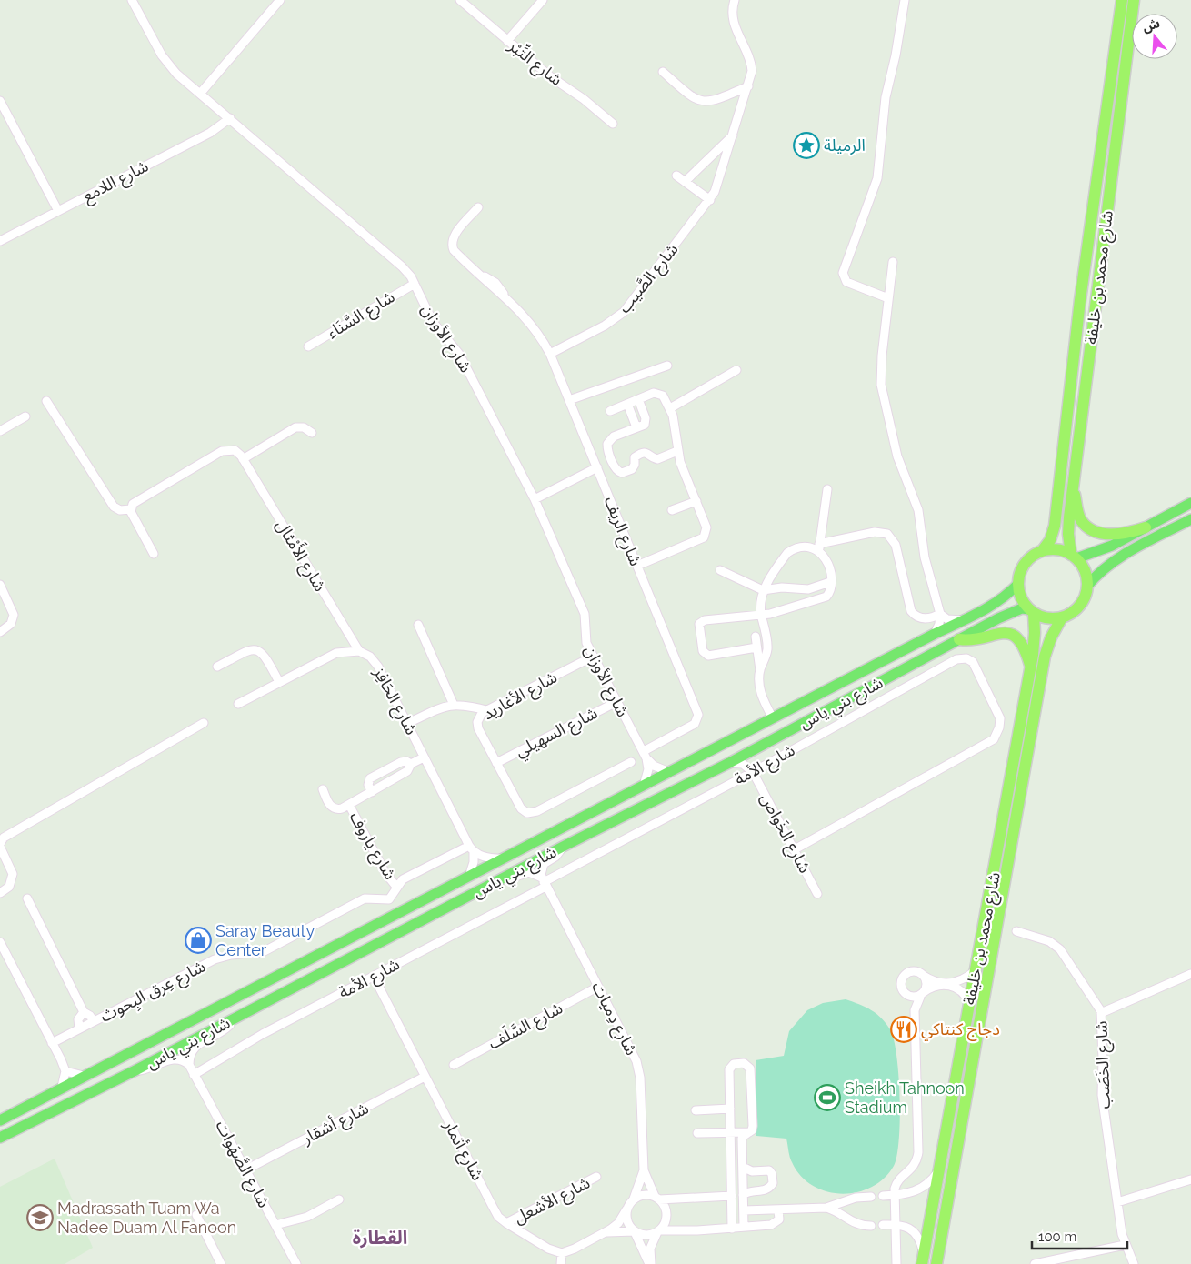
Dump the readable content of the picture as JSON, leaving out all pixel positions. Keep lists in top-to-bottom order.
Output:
{
  "streets": {
    "highway": ["شارع محمد بن خليفة"],
    "main road": ["شارع بني ياس"],
    "street": [
      "شارع التِّبْر",
      "شارع اللامع",
      "شارع الصَّيب",
      "شارع السَّنَاء",
      "شارع الأوزان",
      "شارع الريف",
      "شارع الأَمْثال",
      "شارع الأغاريد",
      "شارع الحَافِز",
      "شارع السهيلي",
      "شارع الأمة",
      "شارع الخَواص",
      "شارع ياروف",
      "شارع عِرق البِحوث",
      "شارع دِميات",
      "شارع السَّلَف",
      "شارع الخَصَب",
      "شارع أشقار",
      "شارع أتمار",
      "شارع الصَّهَوات",
      "شارع الأشعل"
    ]
  },
  "crossings": [
    ["شارع اللامع", "شارع الأوزان"],
    ["شارع محمد بن خليفة", "شارع بني ياس"],
    ["شارع الصَّيب", "شارع الريف"],
    ["شارع السَّنَاء", "شارع الأوزان"],
    ["شارع الأوزان", "شارع الريف"],
    ["شارع الأوزان", "شارع الأغاريد"],
    ["شارع الأوزان", "شارع بني ياس"],
    ["شارع الأوزان", "شارع السهيلي"],
    ["شارع الأَمْثال", "شارع الحَافِز"],
    ["شارع الأغاريد", "شارع السهيلي"],
    ["شارع الحَافِز", "شارع ياروف"],
    ["شارع الحَافِز", "شارع عِرق البِحوث"],
    ["شارع الأمة", "شارع الخَواص"],
    ["شارع الأمة", "شارع دِميات"],
    ["شارع الأمة", "شارع أتمار"],
    ["شارع الأمة", "شارع الصَّهَوات"],
    ["شارع ياروف", "شارع عِرق البِحوث"],
    ["شارع دِميات", "شارع السَّلَف"],
    ["شارع أشقار", "شارع أتمار"],
    ["شارع أشقار", "شارع الصَّهَوات"],
    ["شارع أتمار", "شارع الأشعل"]
  ],
  "districts": ["القطارة"],
  "places": {
    "place": ["الرميلة"],
    "shop": ["Saray Beauty Center"],
    "restaurant": ["دجاج كنتاكي"],
    "sports": ["Sheikh Tahnoon Stadium"],
    "school or university": ["Madrassath Tuam Wa Nadee Duam Al Fanoon"]
  },
  "scale_bar": "100 m",
  "north": "top"
}
